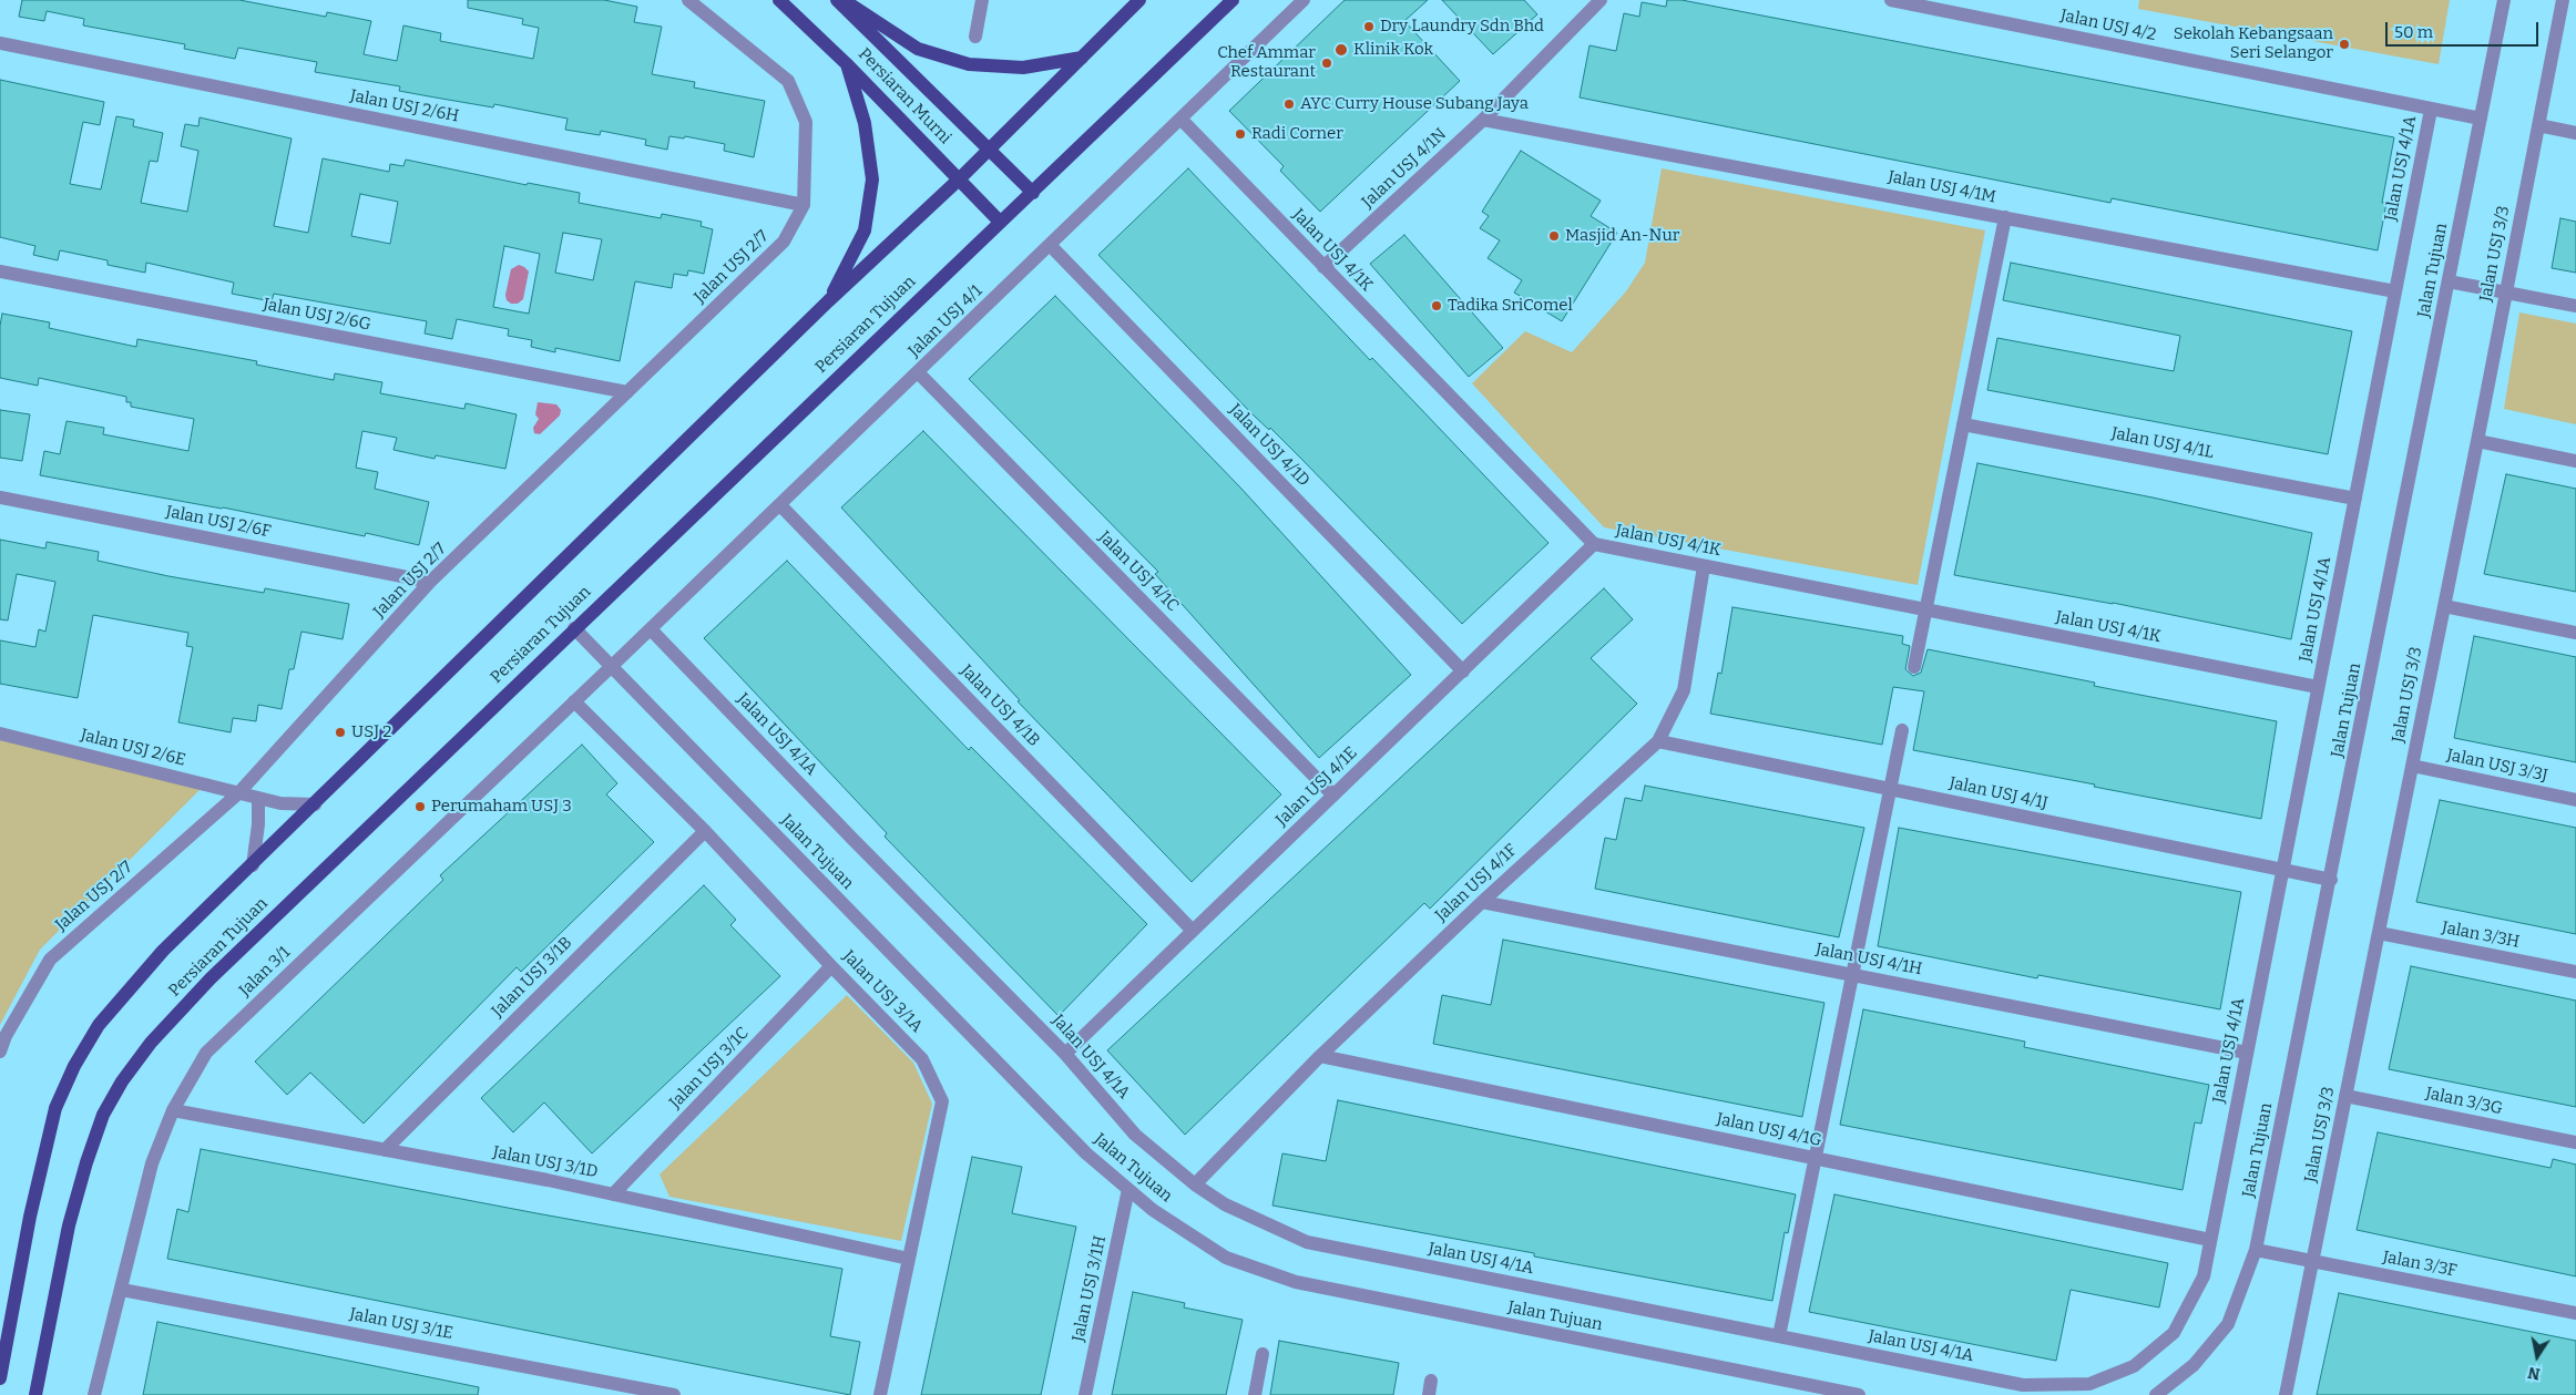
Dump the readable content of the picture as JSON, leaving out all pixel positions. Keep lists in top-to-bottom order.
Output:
{
  "streets": {
    "main road": ["Persiaran Murni", "Persiaran Tujuan"],
    "street": [
      "Jalan USJ 4/2",
      "Jalan USJ 2/6H",
      "Jalan USJ 4/1N",
      "Jalan USJ 4/1A",
      "Jalan USJ 4/1M",
      "Jalan USJ 4/1K",
      "Jalan USJ 3/3",
      "Jalan USJ 2/7",
      "Jalan Tujuan",
      "Jalan USJ 2/6G",
      "Jalan USJ 4/1",
      "Jalan USJ 4/1L",
      "Jalan USJ 4/1D",
      "Jalan USJ 2/6F",
      "Jalan USJ 4/1C",
      "Jalan USJ 4/1B",
      "Jalan USJ 2/6E",
      "Jalan USJ 3/3J",
      "Jalan USJ 4/1E",
      "Jalan USJ 4/1J",
      "Jalan USJ 4/1F",
      "Jalan 3/3H",
      "Jalan USJ 4/1H",
      "Jalan 3/1",
      "Jalan USJ 3/1B",
      "Jalan USJ 3/1A",
      "Jalan USJ 3/1C",
      "Jalan 3/3G",
      "Jalan USJ 4/1G",
      "Jalan USJ 3/1D",
      "Jalan 3/3F",
      "Jalan USJ 3/1H",
      "Jalan USJ 3/1E"
    ]
  },
  "crossings": [
    ["Jalan USJ 4/2", "Jalan USJ 4/1A"],
    ["Jalan USJ 4/2", "Jalan Tujuan"],
    ["Persiaran Murni", "Persiaran Tujuan"],
    ["Jalan USJ 2/6H", "Jalan USJ 2/7"],
    ["Jalan USJ 4/1N", "Jalan USJ 4/1M"],
    ["Jalan USJ 4/1N", "Jalan USJ 4/1K"],
    ["Jalan USJ 4/1A", "Jalan USJ 4/1M"],
    ["Jalan USJ 4/1A", "Jalan USJ 4/1K"],
    ["Jalan USJ 4/1A", "Jalan USJ 4/1"],
    ["Jalan USJ 4/1A", "Jalan USJ 4/1L"],
    ["Jalan USJ 4/1A", "Jalan USJ 4/1E"],
    ["Jalan USJ 4/1A", "Jalan USJ 4/1J"],
    ["Jalan USJ 4/1A", "Jalan USJ 4/1F"],
    ["Jalan USJ 4/1A", "Jalan USJ 4/1H"],
    ["Jalan USJ 4/1A", "Jalan USJ 4/1G"],
    ["Jalan USJ 4/1K", "Jalan USJ 4/1"],
    ["Jalan USJ 4/1K", "Jalan USJ 4/1E"],
    ["Jalan USJ 4/1K", "Jalan USJ 4/1F"],
    ["Jalan USJ 3/3", "Jalan USJ 3/3J"],
    ["Jalan USJ 3/3", "Jalan 3/3H"],
    ["Jalan USJ 3/3", "Jalan 3/3G"],
    ["Jalan USJ 3/3", "Jalan 3/3F"],
    ["Jalan USJ 2/7", "Jalan USJ 2/6G"],
    ["Jalan USJ 2/7", "Jalan USJ 2/6F"],
    ["Jalan USJ 2/7", "Jalan USJ 2/6E"],
    ["Jalan Tujuan", "Jalan USJ 4/1"],
    ["Jalan Tujuan", "Persiaran Tujuan"],
    ["Jalan Tujuan", "Jalan USJ 4/1J"],
    ["Jalan Tujuan", "Jalan 3/1"],
    ["Jalan Tujuan", "Jalan 3/3F"],
    ["Jalan Tujuan", "Jalan USJ 3/1H"],
    ["Jalan USJ 4/1", "Jalan USJ 4/1D"],
    ["Jalan USJ 4/1", "Jalan USJ 4/1C"],
    ["Jalan USJ 4/1", "Jalan USJ 4/1B"],
    ["Jalan USJ 4/1", "Jalan 3/1"],
    ["Persiaran Tujuan", "Jalan USJ 2/6E"],
    ["Jalan USJ 4/1D", "Jalan USJ 4/1E"],
    ["Jalan USJ 4/1C", "Jalan USJ 4/1E"],
    ["Jalan USJ 4/1B", "Jalan USJ 4/1E"],
    ["Jalan USJ 4/1J", "Jalan USJ 4/1F"],
    ["Jalan USJ 4/1F", "Jalan USJ 4/1H"],
    ["Jalan USJ 4/1F", "Jalan USJ 4/1G"],
    ["Jalan 3/1", "Jalan USJ 3/1A"],
    ["Jalan 3/1", "Jalan USJ 3/1D"],
    ["Jalan 3/1", "Jalan USJ 3/1E"],
    ["Jalan USJ 3/1B", "Jalan USJ 3/1A"],
    ["Jalan USJ 3/1B", "Jalan USJ 3/1D"],
    ["Jalan USJ 3/1A", "Jalan USJ 3/1C"],
    ["Jalan USJ 3/1A", "Jalan USJ 3/1D"],
    ["Jalan USJ 3/1C", "Jalan USJ 3/1D"]
  ],
  "places": [
    "Dry Laundry Sdn Bhd",
    "Sekolah Kebangsaan Seri Selangor",
    "Klinik Kok",
    "Chef Ammar Restaurant",
    "AYC Curry House Subang Jaya",
    "Radi Corner",
    "Masjid An-Nur",
    "Tadika SriComel",
    "USJ 2",
    "Perumaham USJ 3"
  ],
  "scale_bar": "50 m",
  "north": "bottom"
}
